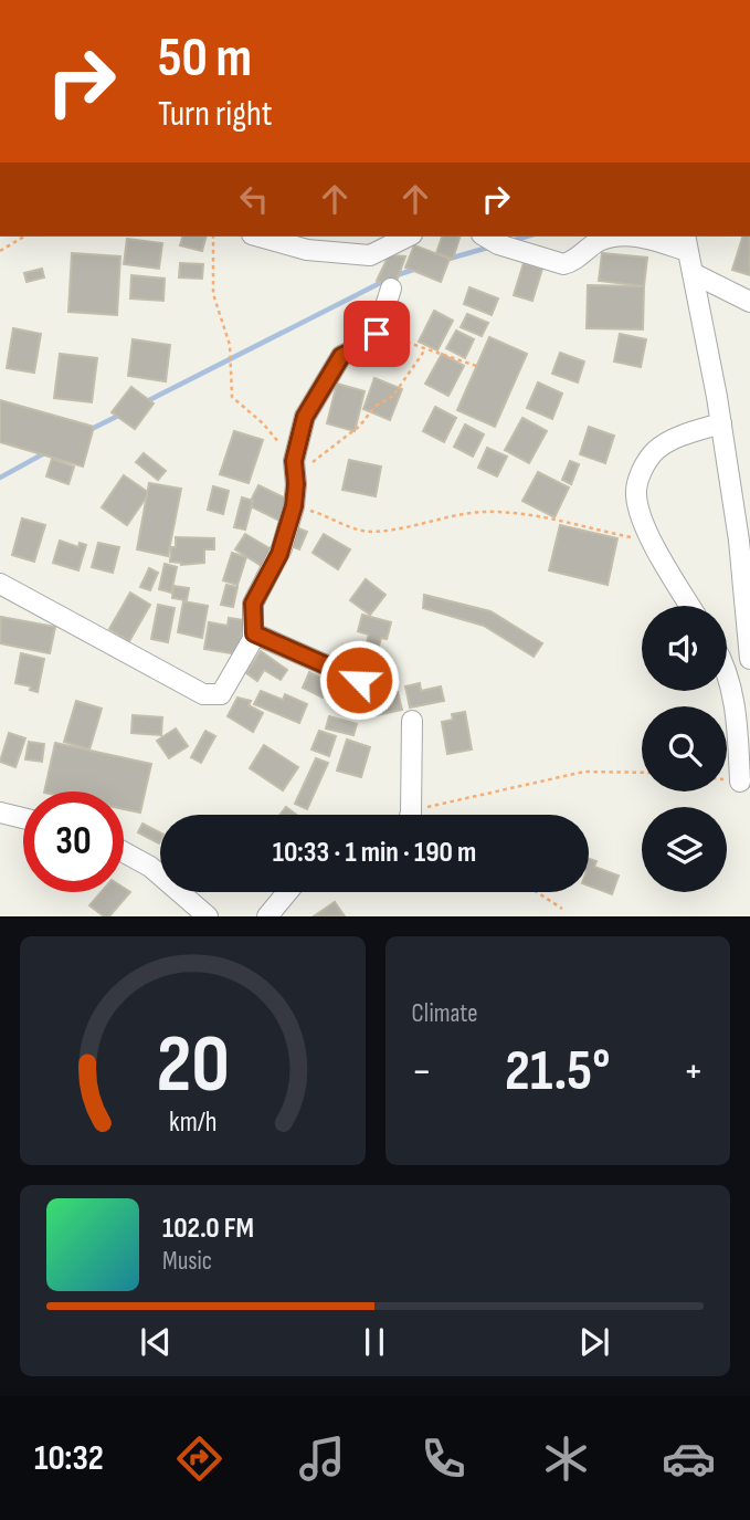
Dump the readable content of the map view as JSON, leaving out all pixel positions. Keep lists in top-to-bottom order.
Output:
{
  "page": {
    "turn": ["50 m", "Turn right"],
    "limit": "30",
    "trip": "10:33 · 1 min · 190 m",
    "tile": "Climate",
    "heat": ["−", "21.5°", "+"],
    "song": ["102.0 FM", "Music"],
    "tabs": "10:32",
    "gauge": ["20", "km/h"]
  }
}
